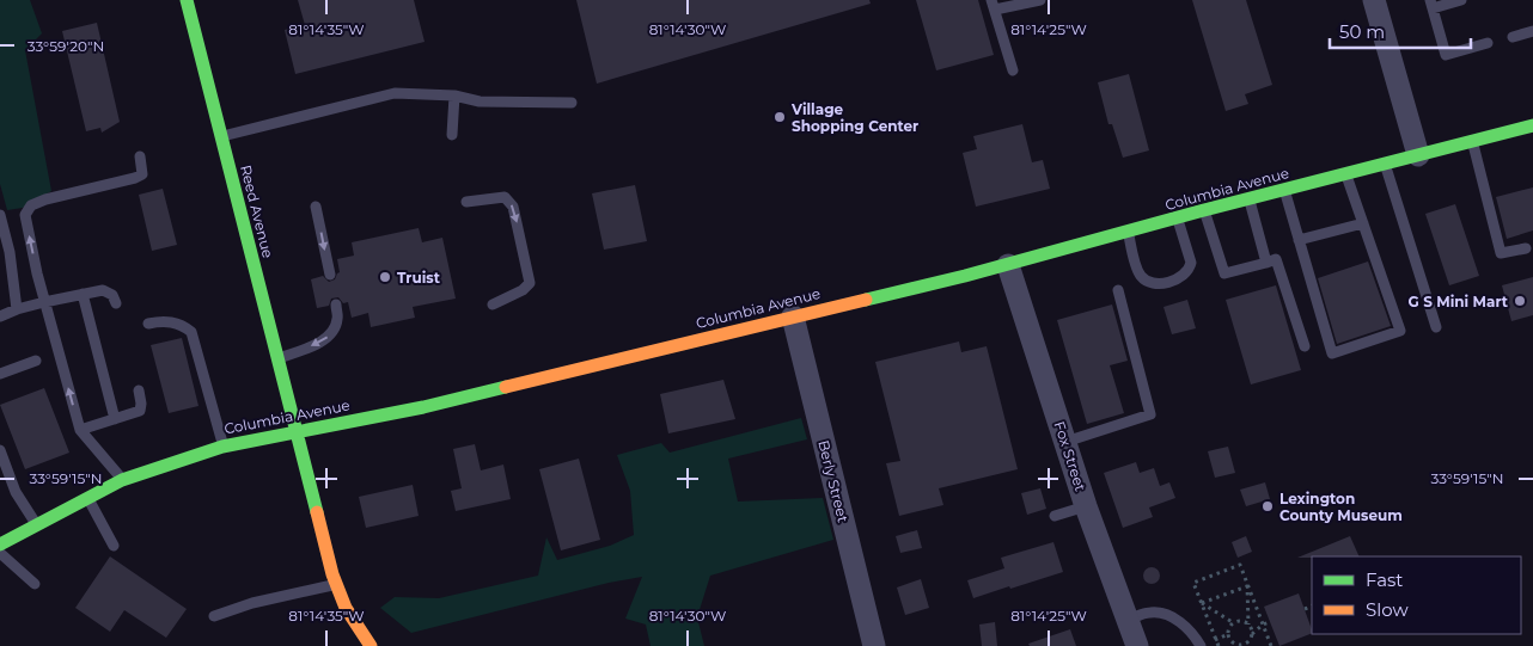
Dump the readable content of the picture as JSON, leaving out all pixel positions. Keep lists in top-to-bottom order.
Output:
{
  "streets": {
    "main road": ["Columbia Avenue", "Reed Avenue"],
    "street": ["Fox Street", "Berly Street"]
  },
  "crossings": [
    ["Columbia Avenue", "Reed Avenue"],
    ["Columbia Avenue", "Fox Street"],
    ["Columbia Avenue", "Berly Street"]
  ],
  "places": [
    "Village Shopping Center",
    "Truist",
    "G S Mini Mart",
    "Lexington County Museum"
  ],
  "legend": ["Fast", "Slow"],
  "scale_bar": "50 m",
  "coordinates": [
    "81°14'35\"W",
    "81°14'30\"W",
    "81°14'25\"W",
    "33°59'20\"N",
    "33°59'15\"N"
  ]
}
